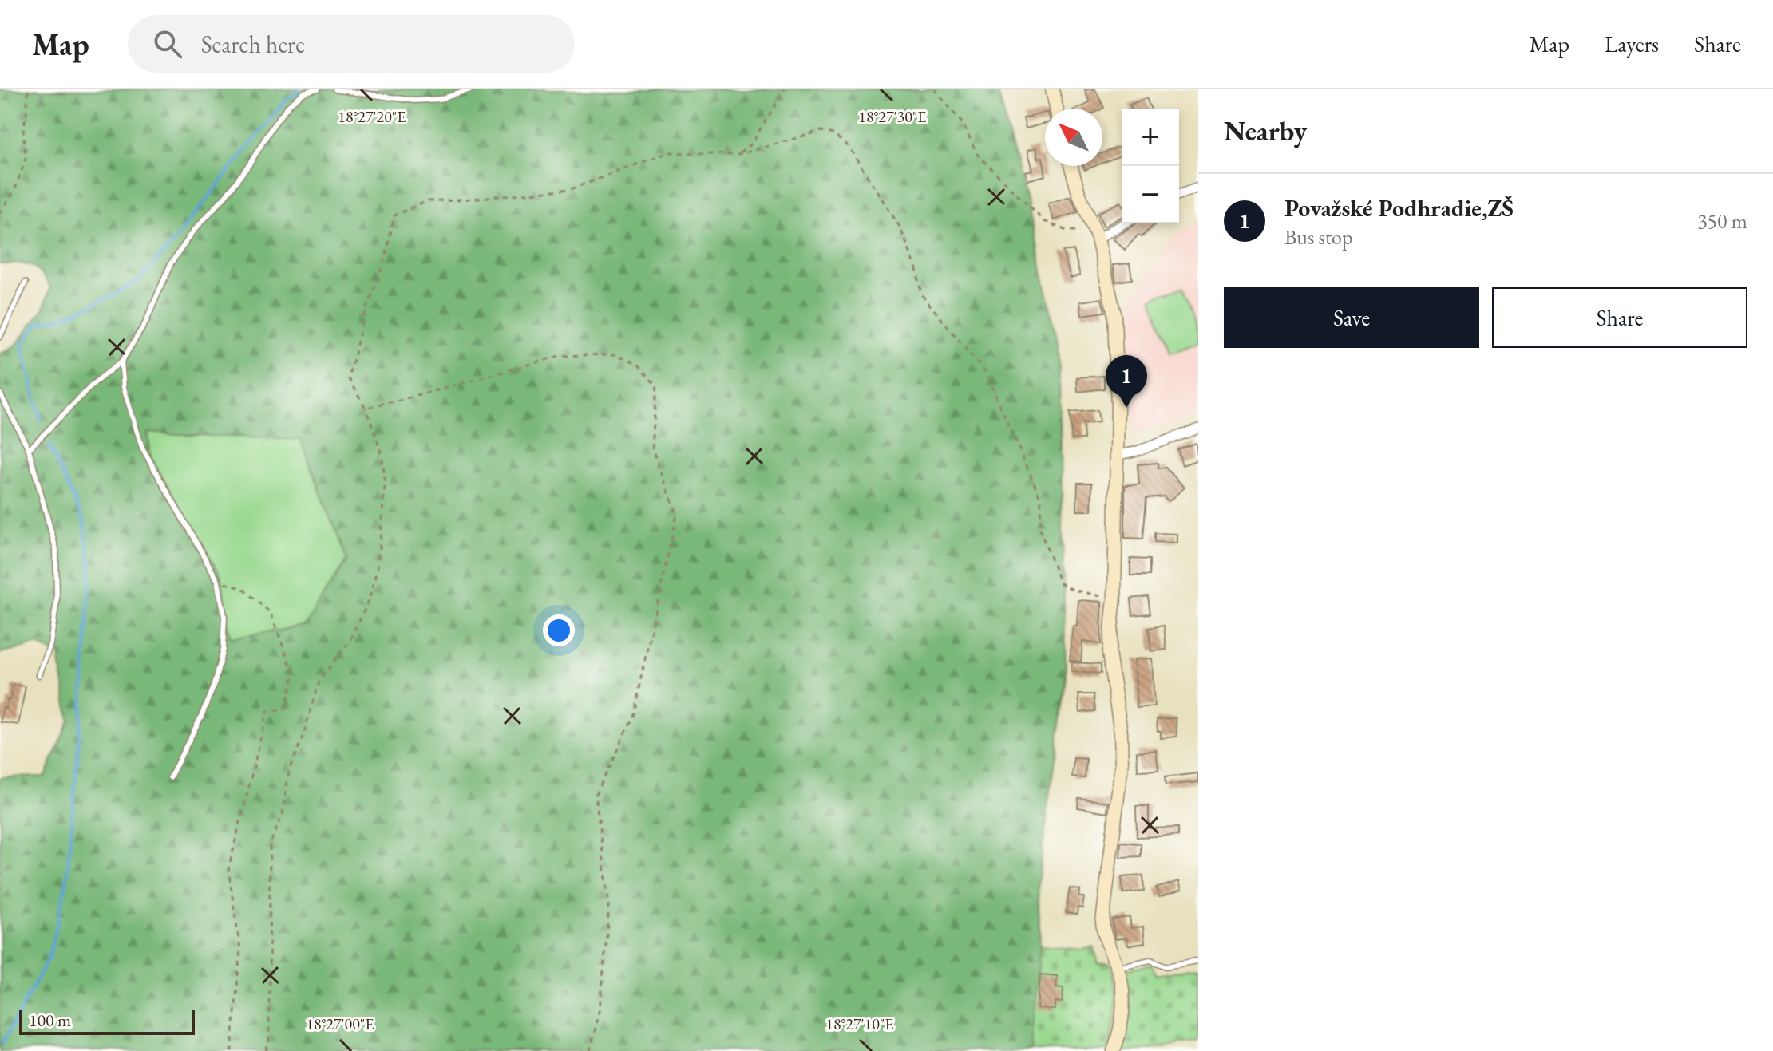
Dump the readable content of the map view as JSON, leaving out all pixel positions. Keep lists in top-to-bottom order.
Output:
{
  "scale_bar": "100 m",
  "north": "top left",
  "page": {
    "header": "Map",
    "search": "Search here",
    "nav": ["Map", "Layers", "Share"],
    "heading": "Nearby",
    "map_buttons": ["+", "−"],
    "list": [
      {
        "mark": "1",
        "name": "Považské Podhradie,ZŠ",
        "note": "Bus stop",
        "value": "350 m"
      }
    ],
    "buttons": ["Save", "Share"],
    "pins": "1",
    "scale": "100 m"
  },
  "coordinates": [
    "18°27'20\"E",
    "18°27'30\"E",
    "18°27'00\"E",
    "18°27'10\"E"
  ]
}
